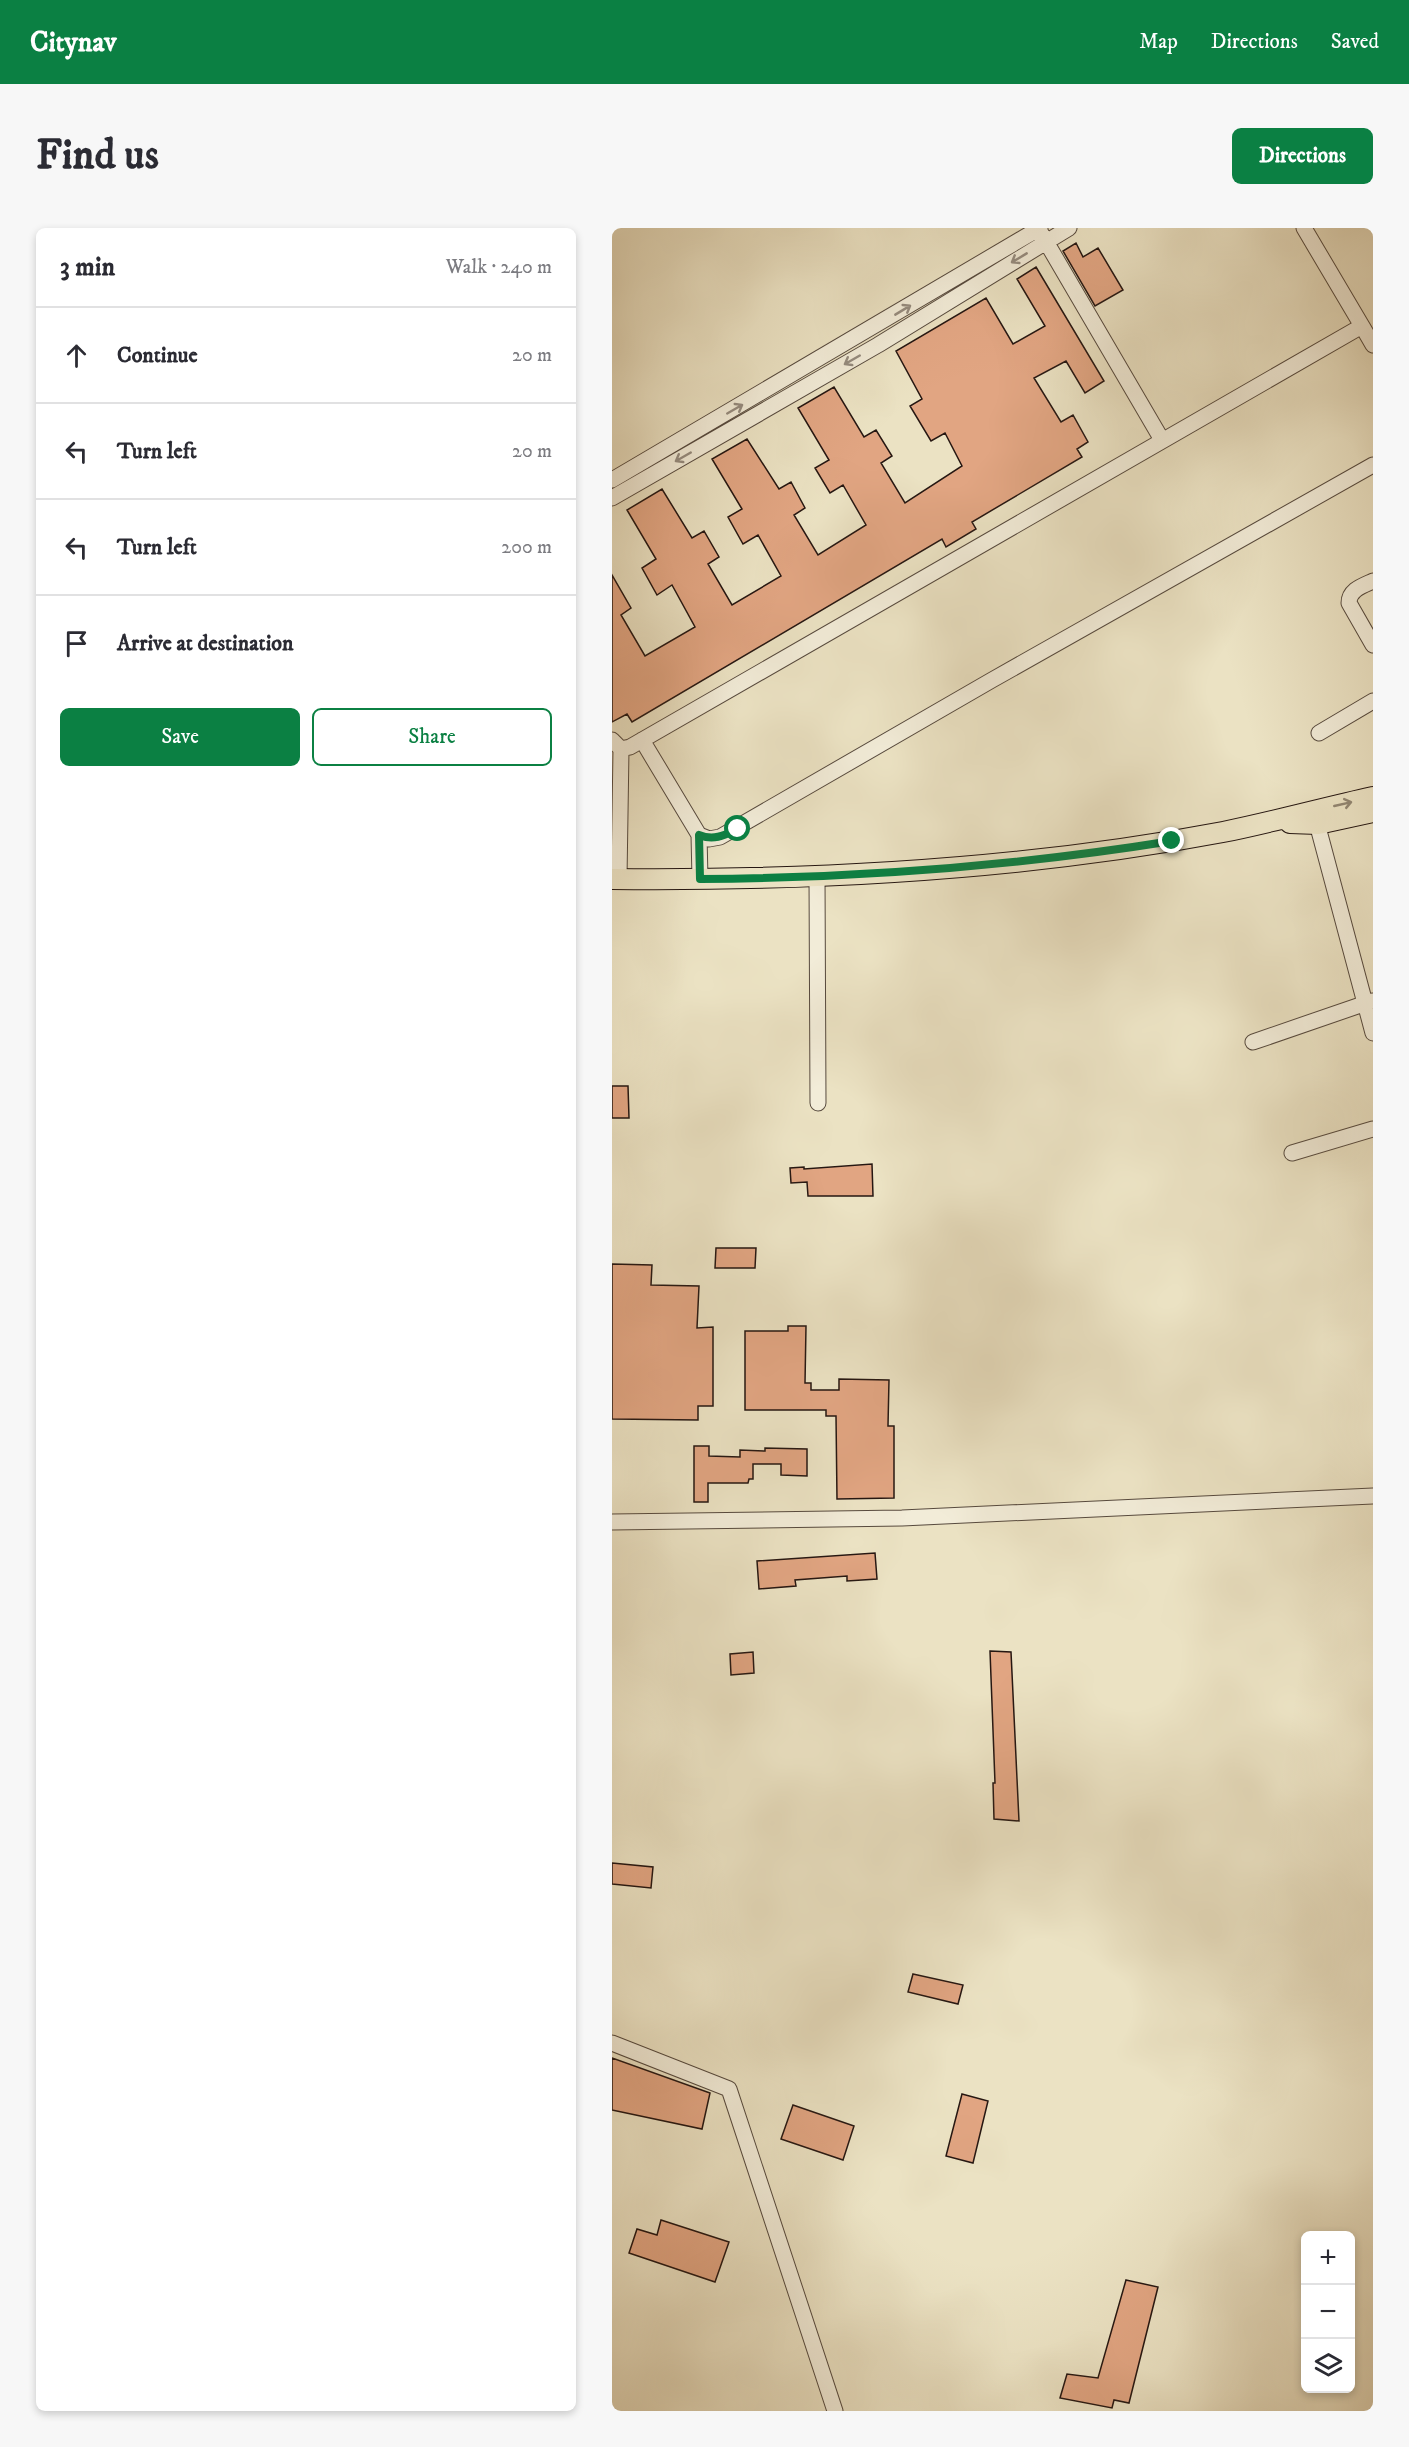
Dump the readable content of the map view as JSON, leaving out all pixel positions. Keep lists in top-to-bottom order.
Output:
{
  "page": {
    "header": "Citynav",
    "nav": ["Map", "Directions", "Saved"],
    "buttons": [
      "Directions",
      ["Save", "Share"]
    ],
    "title": "Find us",
    "heading": ["3 min", "Walk · 240 m"],
    "list": [
      ["Continue", "20 m"],
      ["Turn left", "20 m"],
      ["Turn left", "200 m"],
      "Arrive at destination"
    ],
    "map_buttons": ["+", "−"]
  }
}
